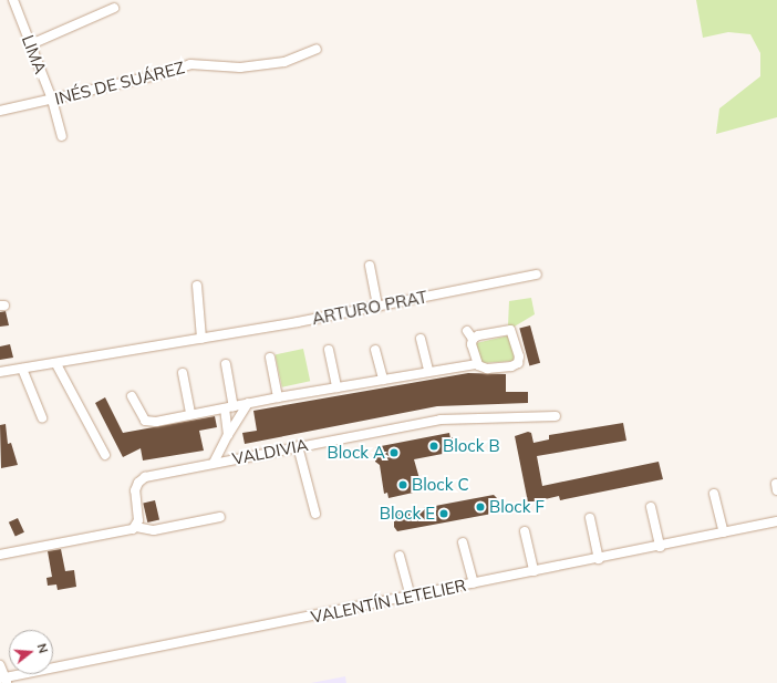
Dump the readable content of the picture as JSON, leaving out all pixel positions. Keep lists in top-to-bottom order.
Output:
{
  "streets": {
    "street": [
      "LIMA",
      "INÉS DE SUÁREZ",
      "ARTURO PRAT",
      "VALDIVIA",
      "VALENTÍN LETELIER"
    ]
  },
  "crossings": [
    ["LIMA", "INÉS DE SUÁREZ"]
  ],
  "places": [
    "Block B",
    "Block A",
    "Block C",
    "Block F",
    "Block E"
  ],
  "north": "right"
}
